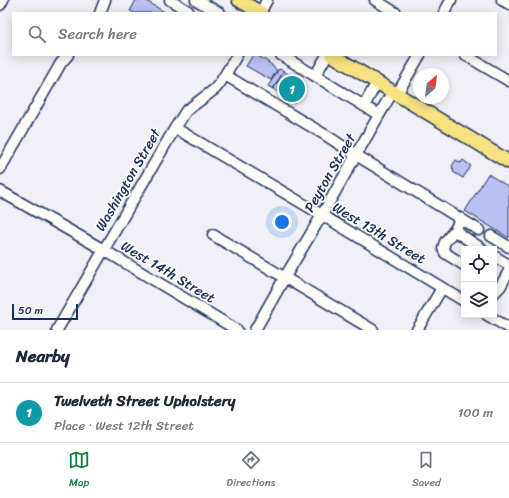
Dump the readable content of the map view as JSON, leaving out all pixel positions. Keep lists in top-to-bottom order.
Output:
{
  "streets": {
    "street": [
      "Peyton Street",
      "Washington Street",
      "West 13th Street",
      "West 14th Street"
    ]
  },
  "crossings": [
    ["Peyton Street", "West 13th Street"],
    ["Washington Street", "West 13th Street"],
    ["Washington Street", "West 14th Street"]
  ],
  "scale_bar": "50 m",
  "north": "top right",
  "page": {
    "search": "Search here",
    "pins": "1",
    "scale": "50 m",
    "heading": "Nearby",
    "list": [
      {
        "mark": "1",
        "name": "Twelveth Street Upholstery",
        "note": "Place · West 12th Street",
        "value": "100 m"
      }
    ],
    "nav": ["Map", "Directions", "Saved"]
  }
}
